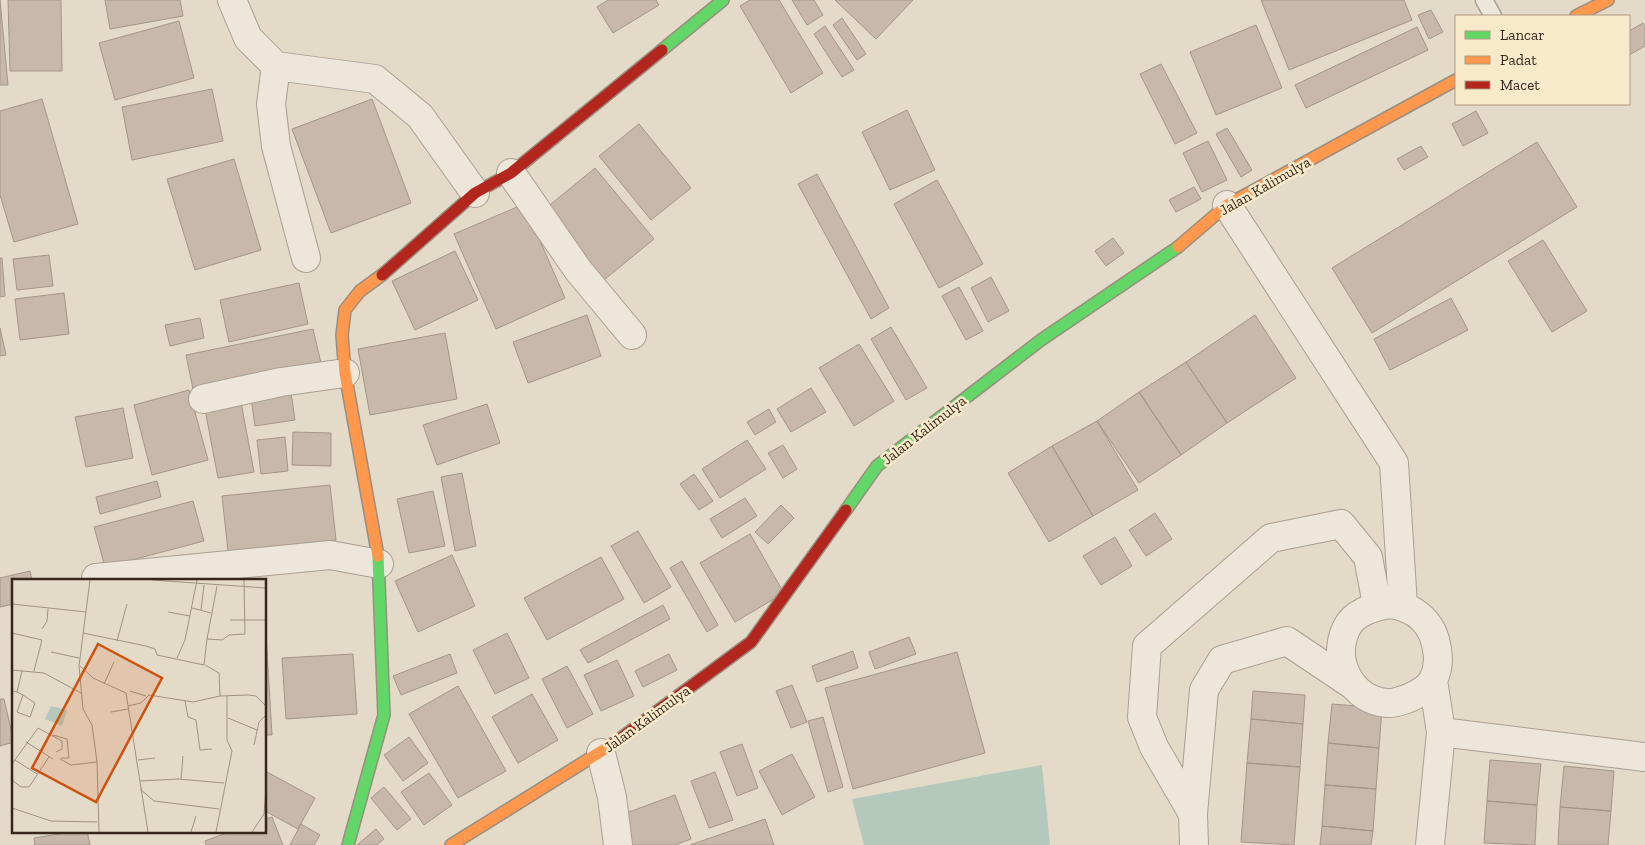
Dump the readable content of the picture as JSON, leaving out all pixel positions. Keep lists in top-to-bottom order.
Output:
{
  "streets": {
    "street": ["Jalan Kalimulya"]
  },
  "legend": ["Lancar", "Padat", "Macet"]
}
